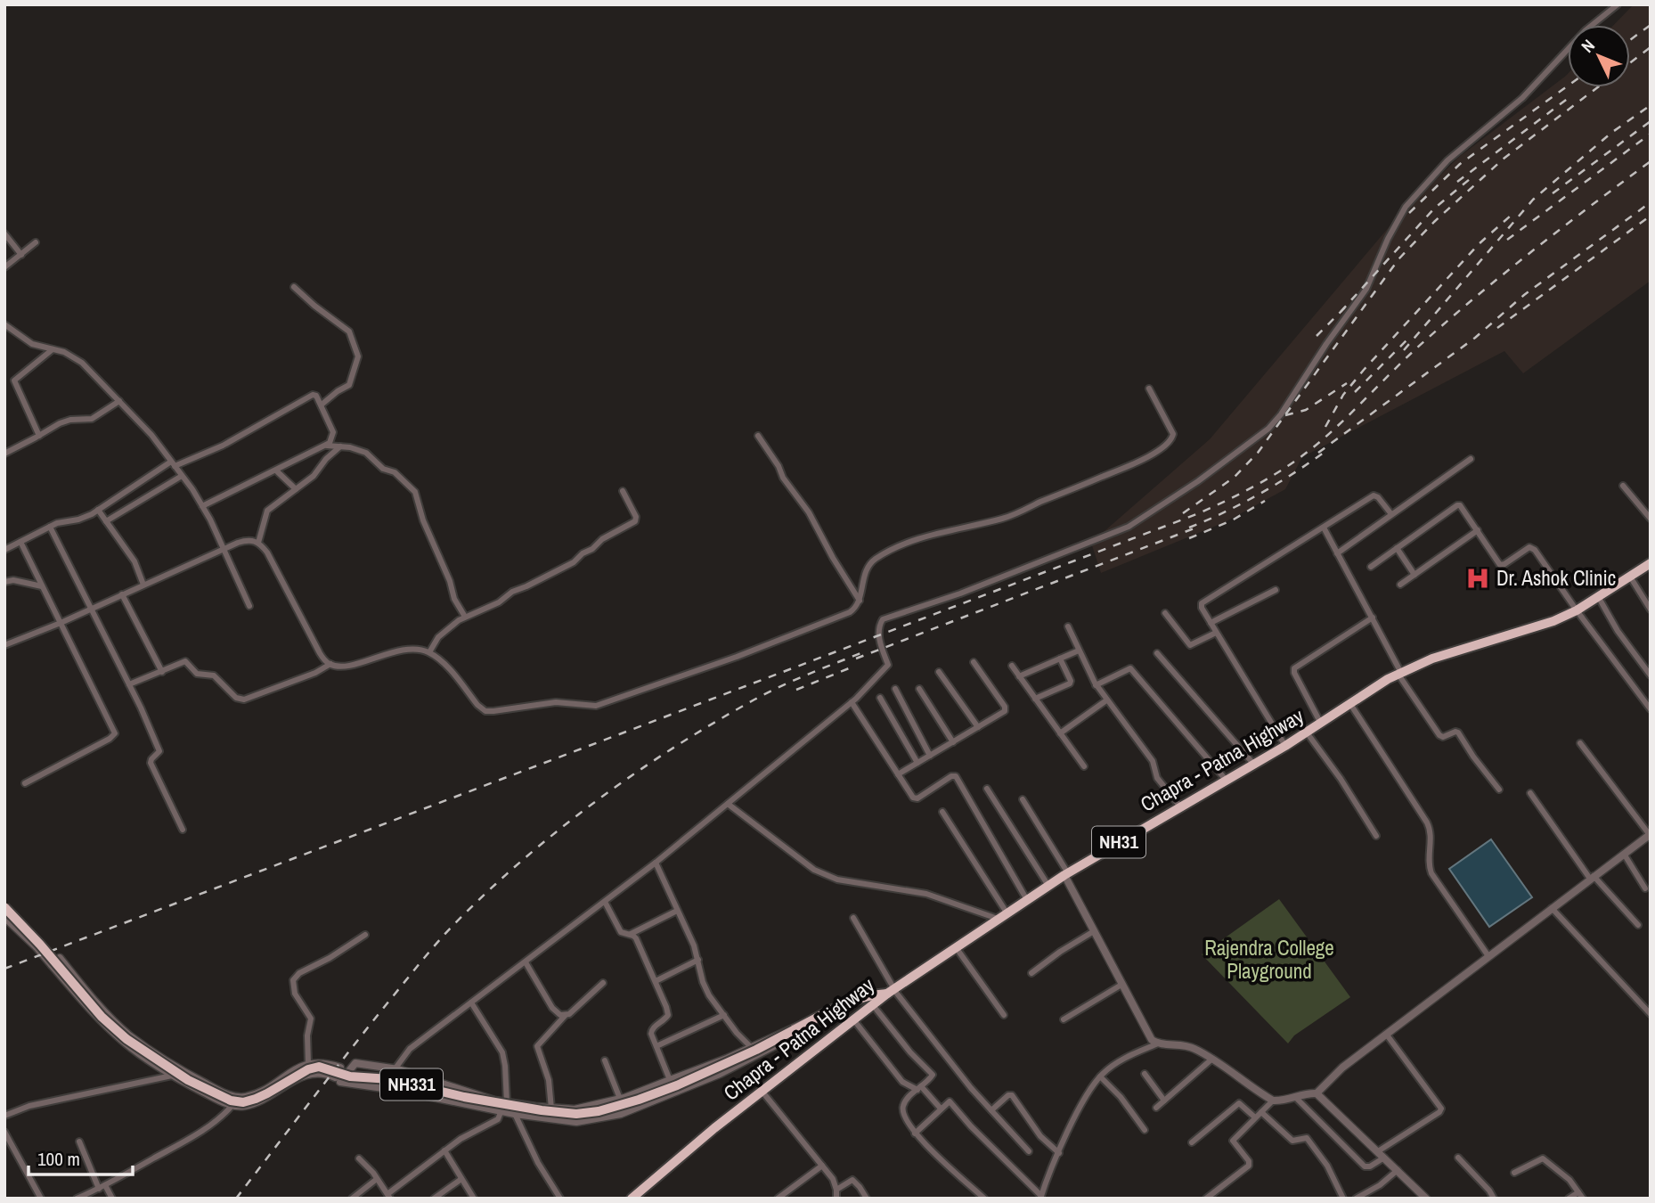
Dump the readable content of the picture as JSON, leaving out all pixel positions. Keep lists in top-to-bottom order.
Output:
{
  "streets": {
    "highway": ["Chapra - Patna Highway", "NH31", "NH331"]
  },
  "crossings": [
    ["Chapra - Patna Highway", "NH331"]
  ],
  "parks": ["Rajendra College Playground"],
  "places": {
    "hospital": ["Dr. Ashok Clinic"]
  },
  "scale_bar": "100 m",
  "north": "top left"
}
